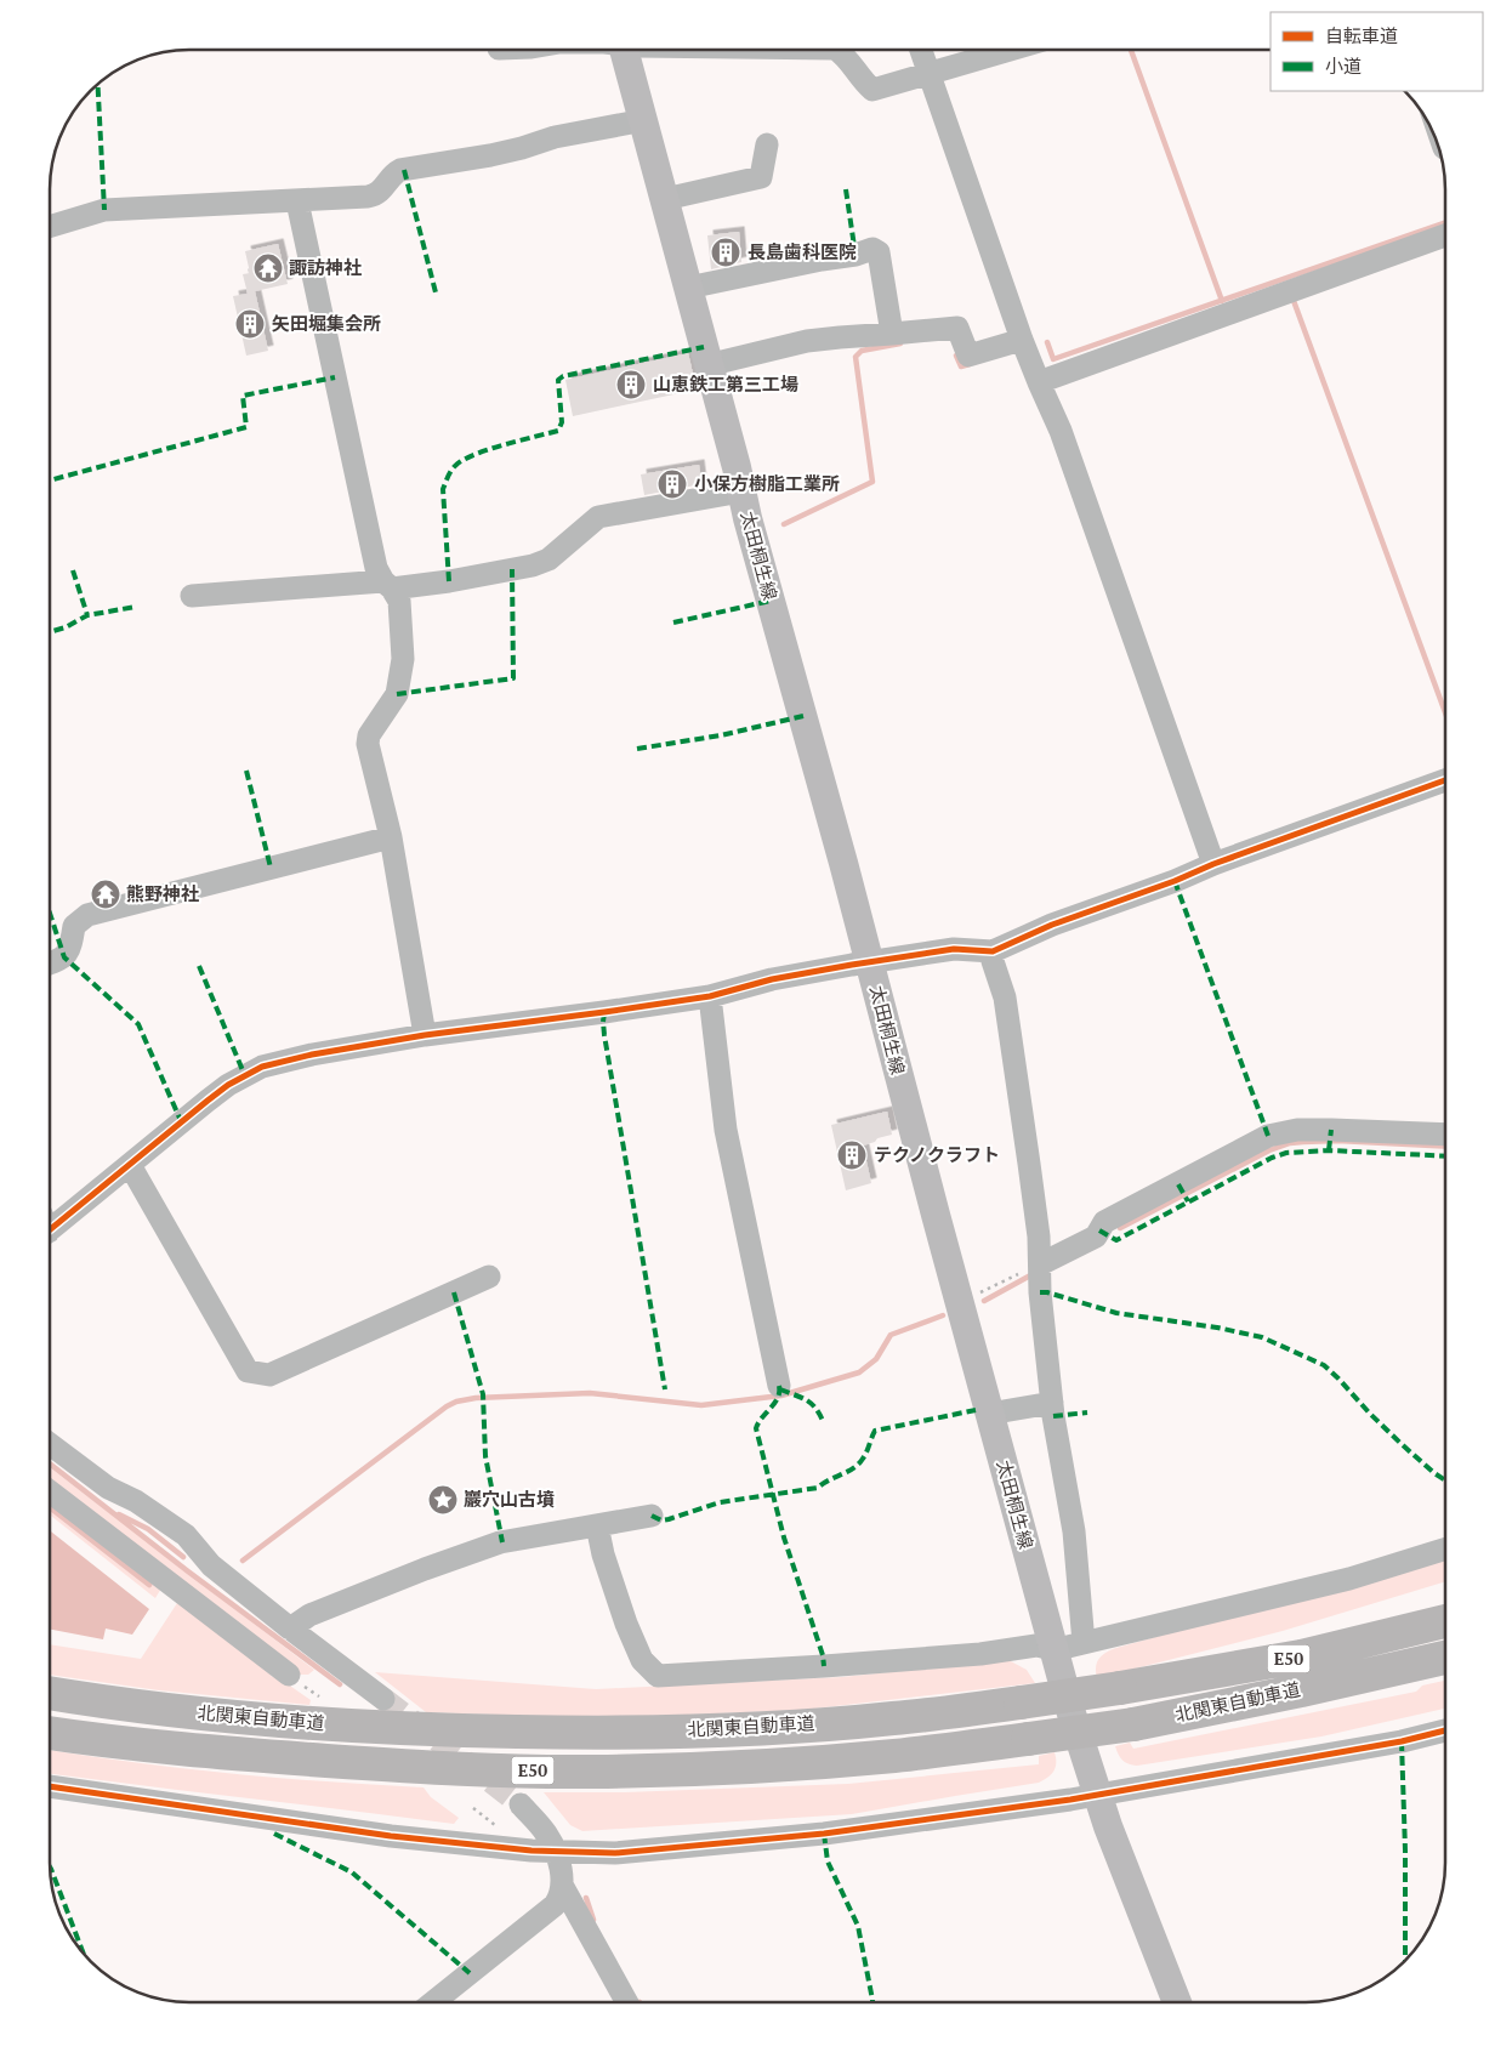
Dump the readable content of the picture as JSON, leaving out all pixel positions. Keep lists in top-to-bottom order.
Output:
{
  "streets": {
    "highway": ["E50", "北関東自動車道"],
    "main road": ["太田桐生線"]
  },
  "places": {
    "building": [
      "長島歯科医院",
      "矢田堀集会所",
      "山恵鉄工第三工場",
      "小保方樹脂工業所",
      "テクノクラフト"
    ],
    "temple": ["諏訪神社", "熊野神社"],
    "place": ["巖穴山古墳"]
  },
  "legend": ["自転車道", "小道"]
}
